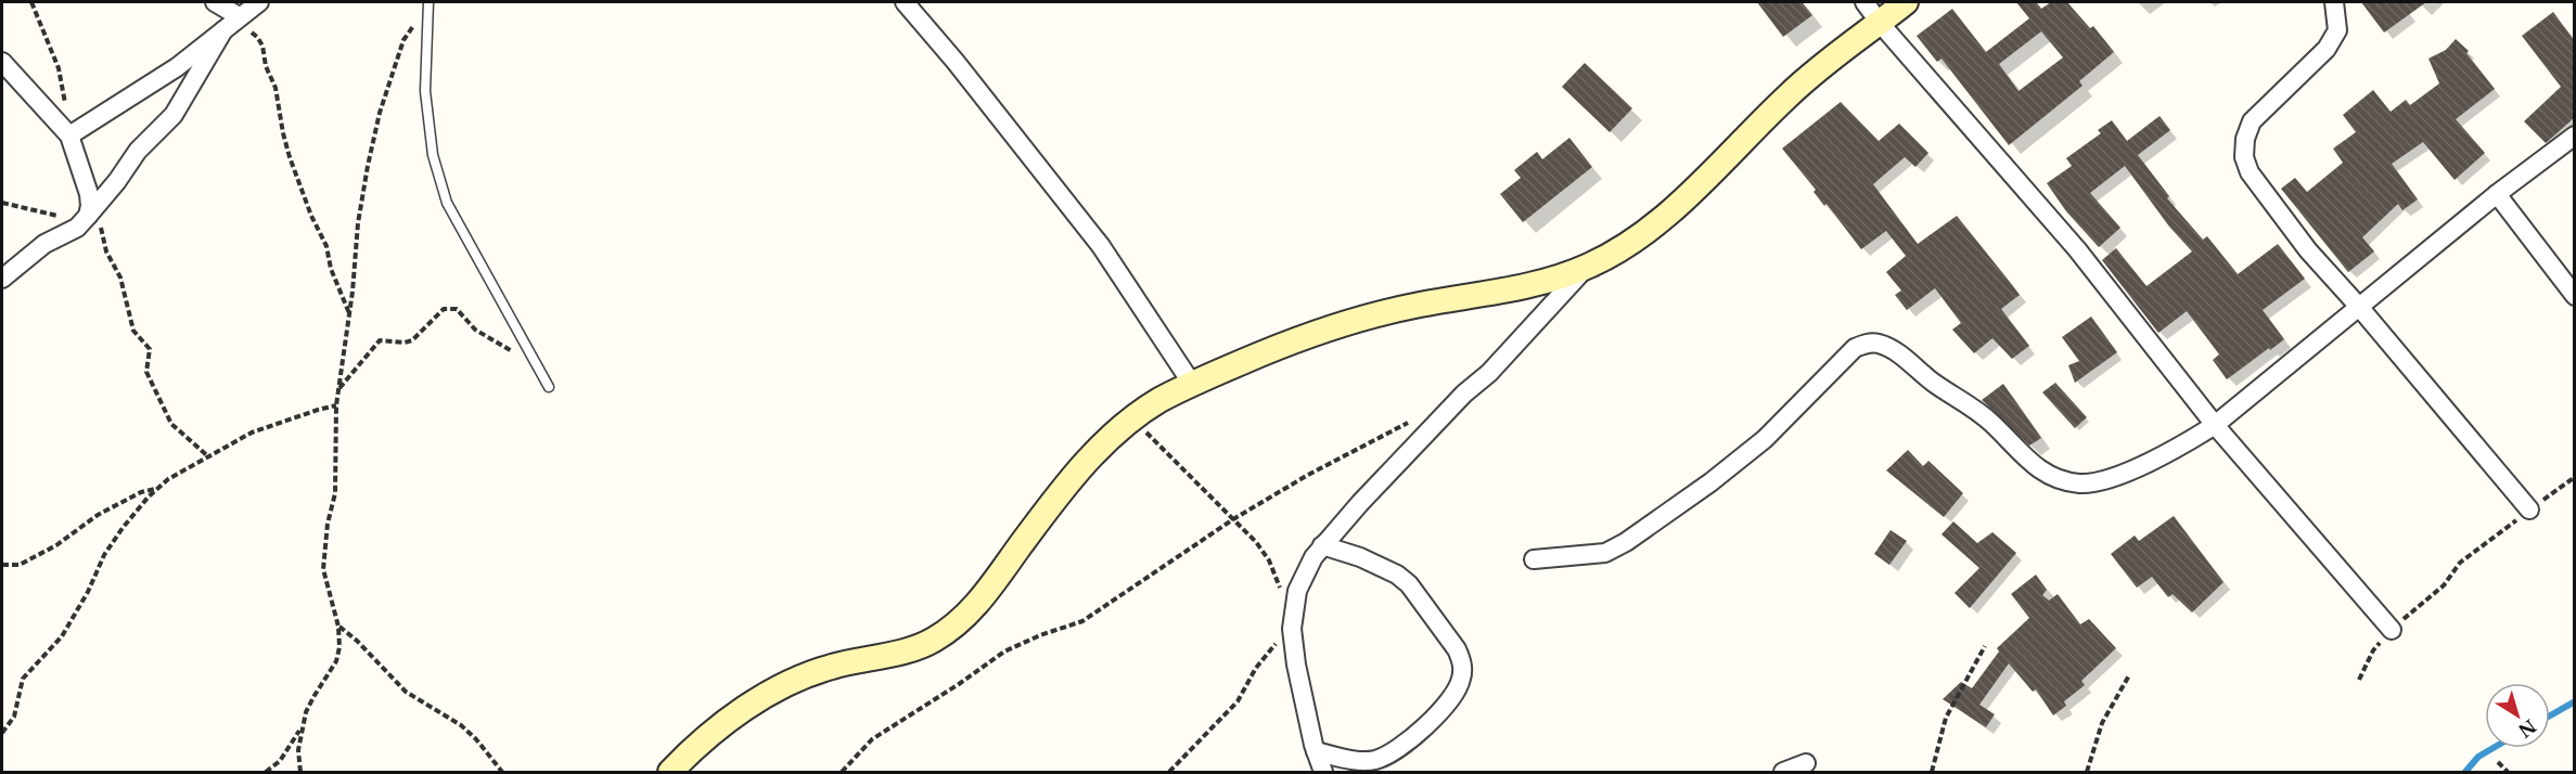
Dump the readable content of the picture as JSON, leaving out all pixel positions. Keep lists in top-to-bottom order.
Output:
{
  "north": "bottom right"
}
